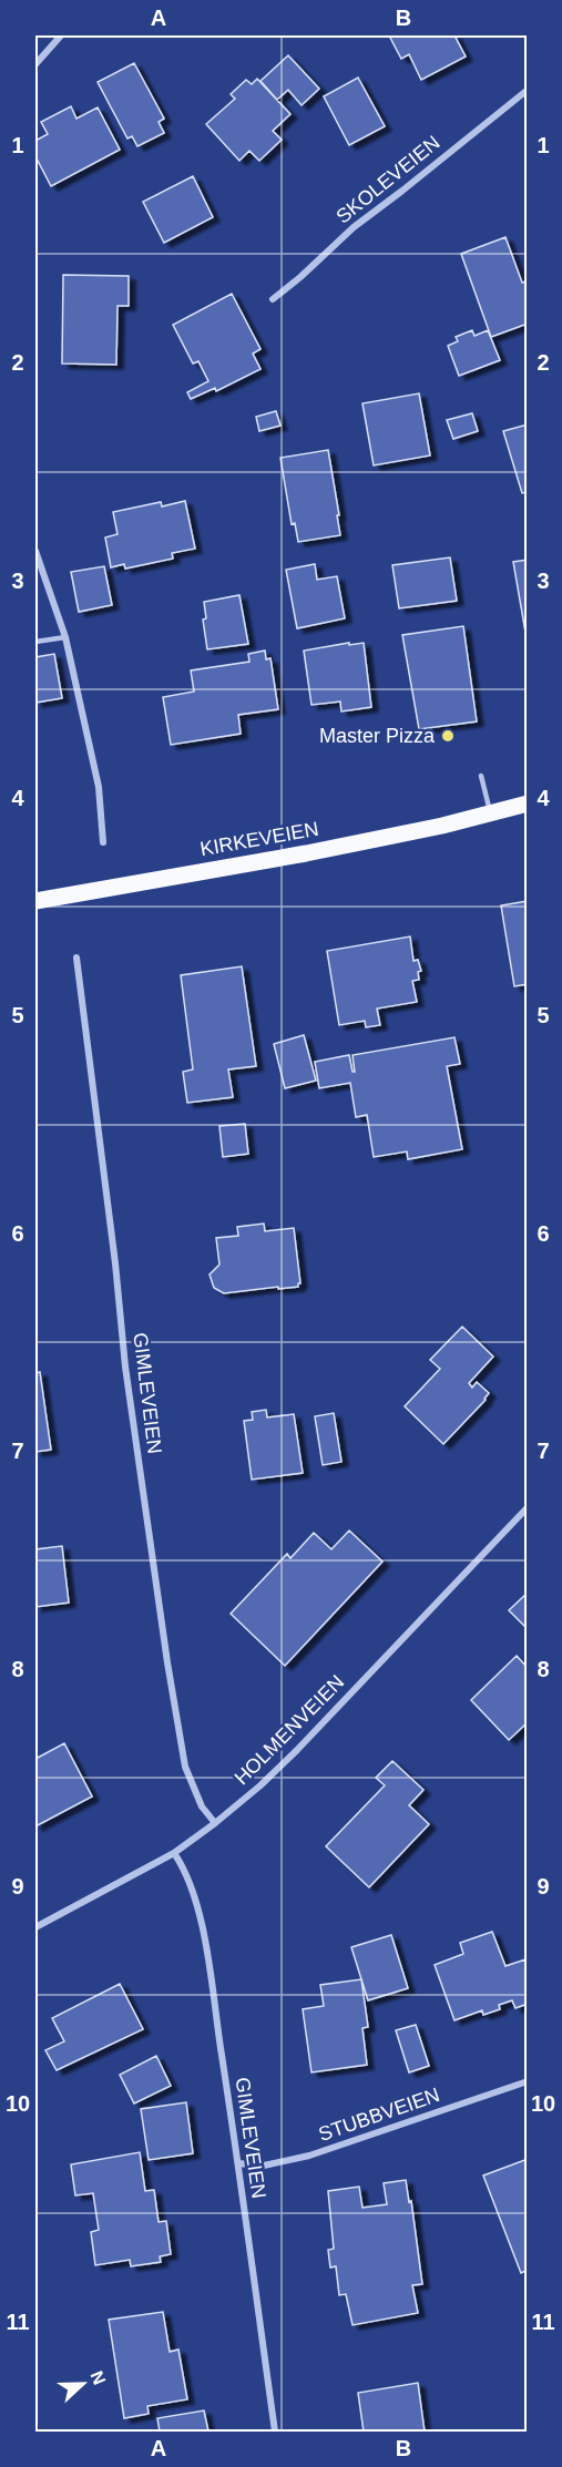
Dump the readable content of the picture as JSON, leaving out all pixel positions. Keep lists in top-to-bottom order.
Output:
{
  "streets": {
    "main road": ["KIRKEVEIEN"],
    "street": [
      "SKOLEVEIEN",
      "GIMLEVEIEN",
      "HOLMENVEIEN",
      "STUBBVEIEN"
    ]
  },
  "crossings": [
    ["GIMLEVEIEN", "HOLMENVEIEN"],
    ["GIMLEVEIEN", "STUBBVEIEN"]
  ],
  "places": ["Master Pizza"],
  "north": "right",
  "grid": {
    "columns": ["A", "B"],
    "rows": [
      "1",
      "2",
      "3",
      "4",
      "5",
      "6",
      "7",
      "8",
      "9",
      "10",
      "11"
    ]
  }
}
